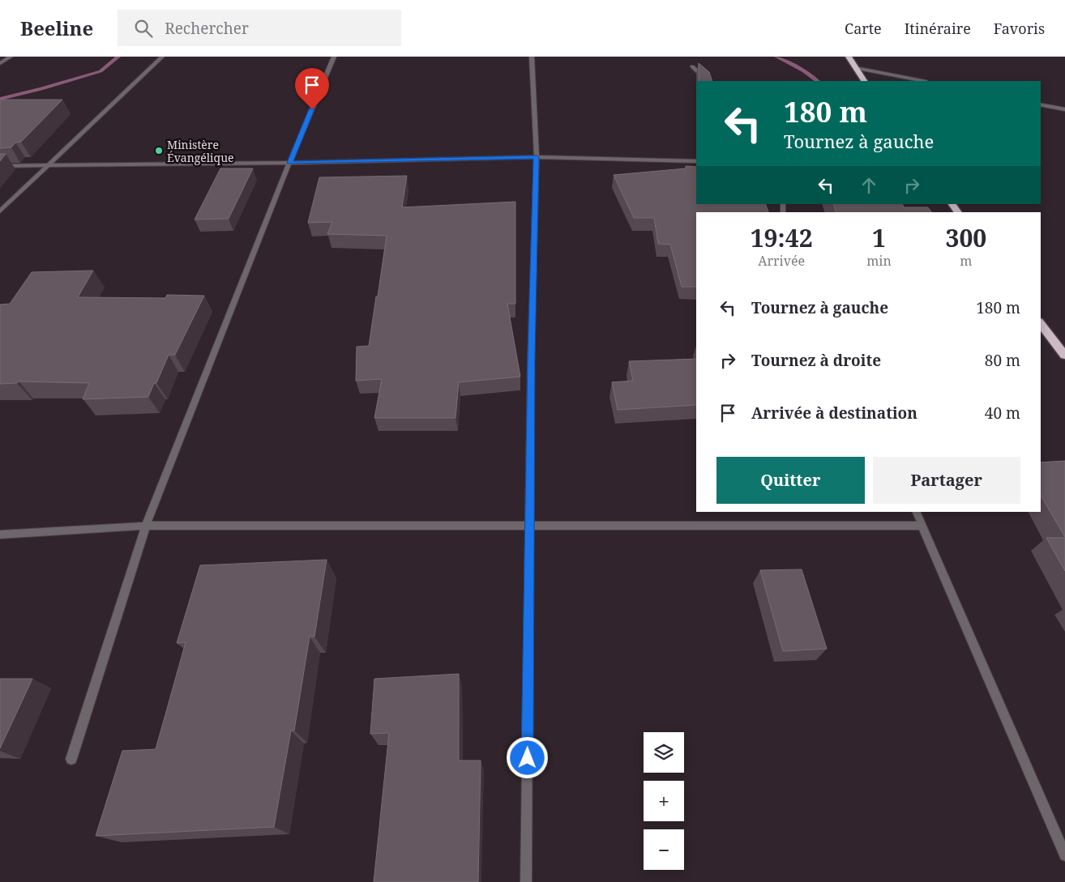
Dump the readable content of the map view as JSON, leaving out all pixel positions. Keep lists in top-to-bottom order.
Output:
{
  "places": ["Ministère Évangélique"],
  "page": {
    "header": "Beeline",
    "search": "Rechercher",
    "nav": ["Carte", "Itinéraire", "Favoris"],
    "turn": ["180 m", "Tournez à gauche"],
    "eta": [
      "19:42",
      "Arrivée",
      "1",
      "min",
      "300",
      "m"
    ],
    "list": [
      {
        "name": "Tournez à gauche",
        "value": "180 m"
      },
      {
        "name": "Tournez à droite",
        "value": "80 m"
      },
      {
        "name": "Arrivée à destination",
        "value": "40 m"
      }
    ],
    "buttons": ["Quitter", "Partager"],
    "map_buttons": ["+", "−"]
  }
}
